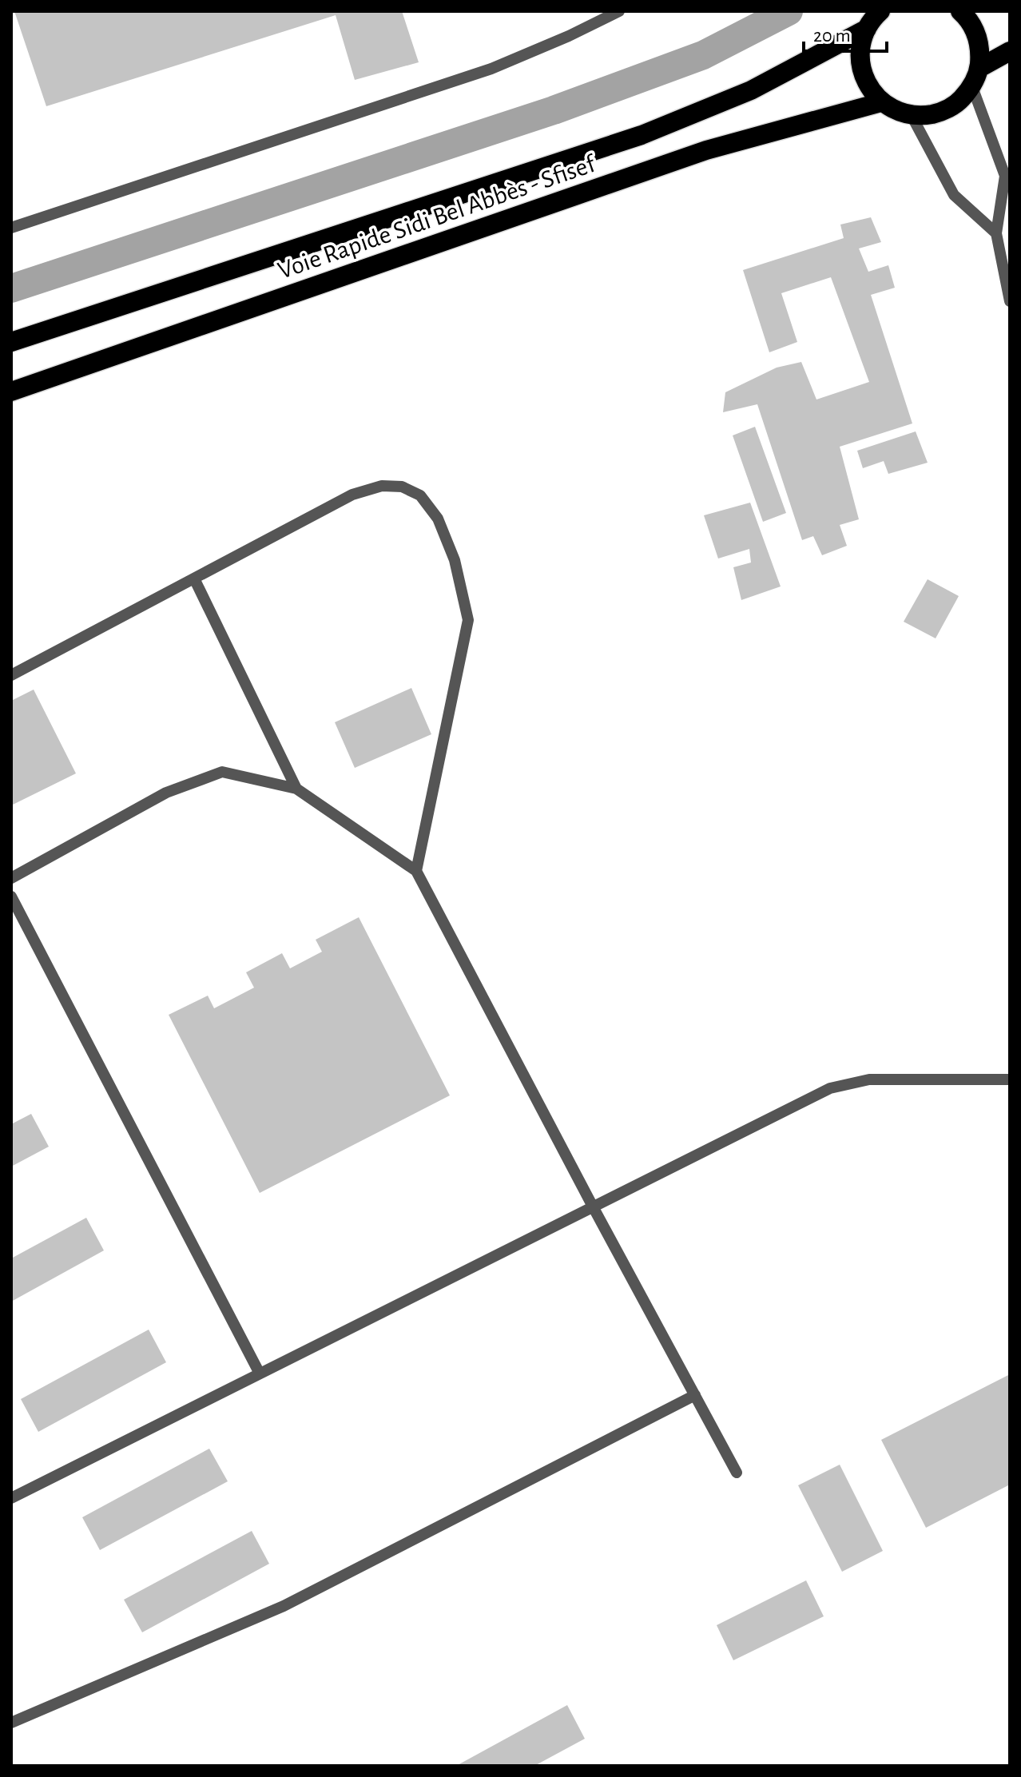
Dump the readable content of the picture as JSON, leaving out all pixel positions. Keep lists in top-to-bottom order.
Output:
{
  "streets": {
    "highway": ["Voie Rapide Sidi Bel Abbès - Sfisef"]
  },
  "scale_bar": "20 m"
}
